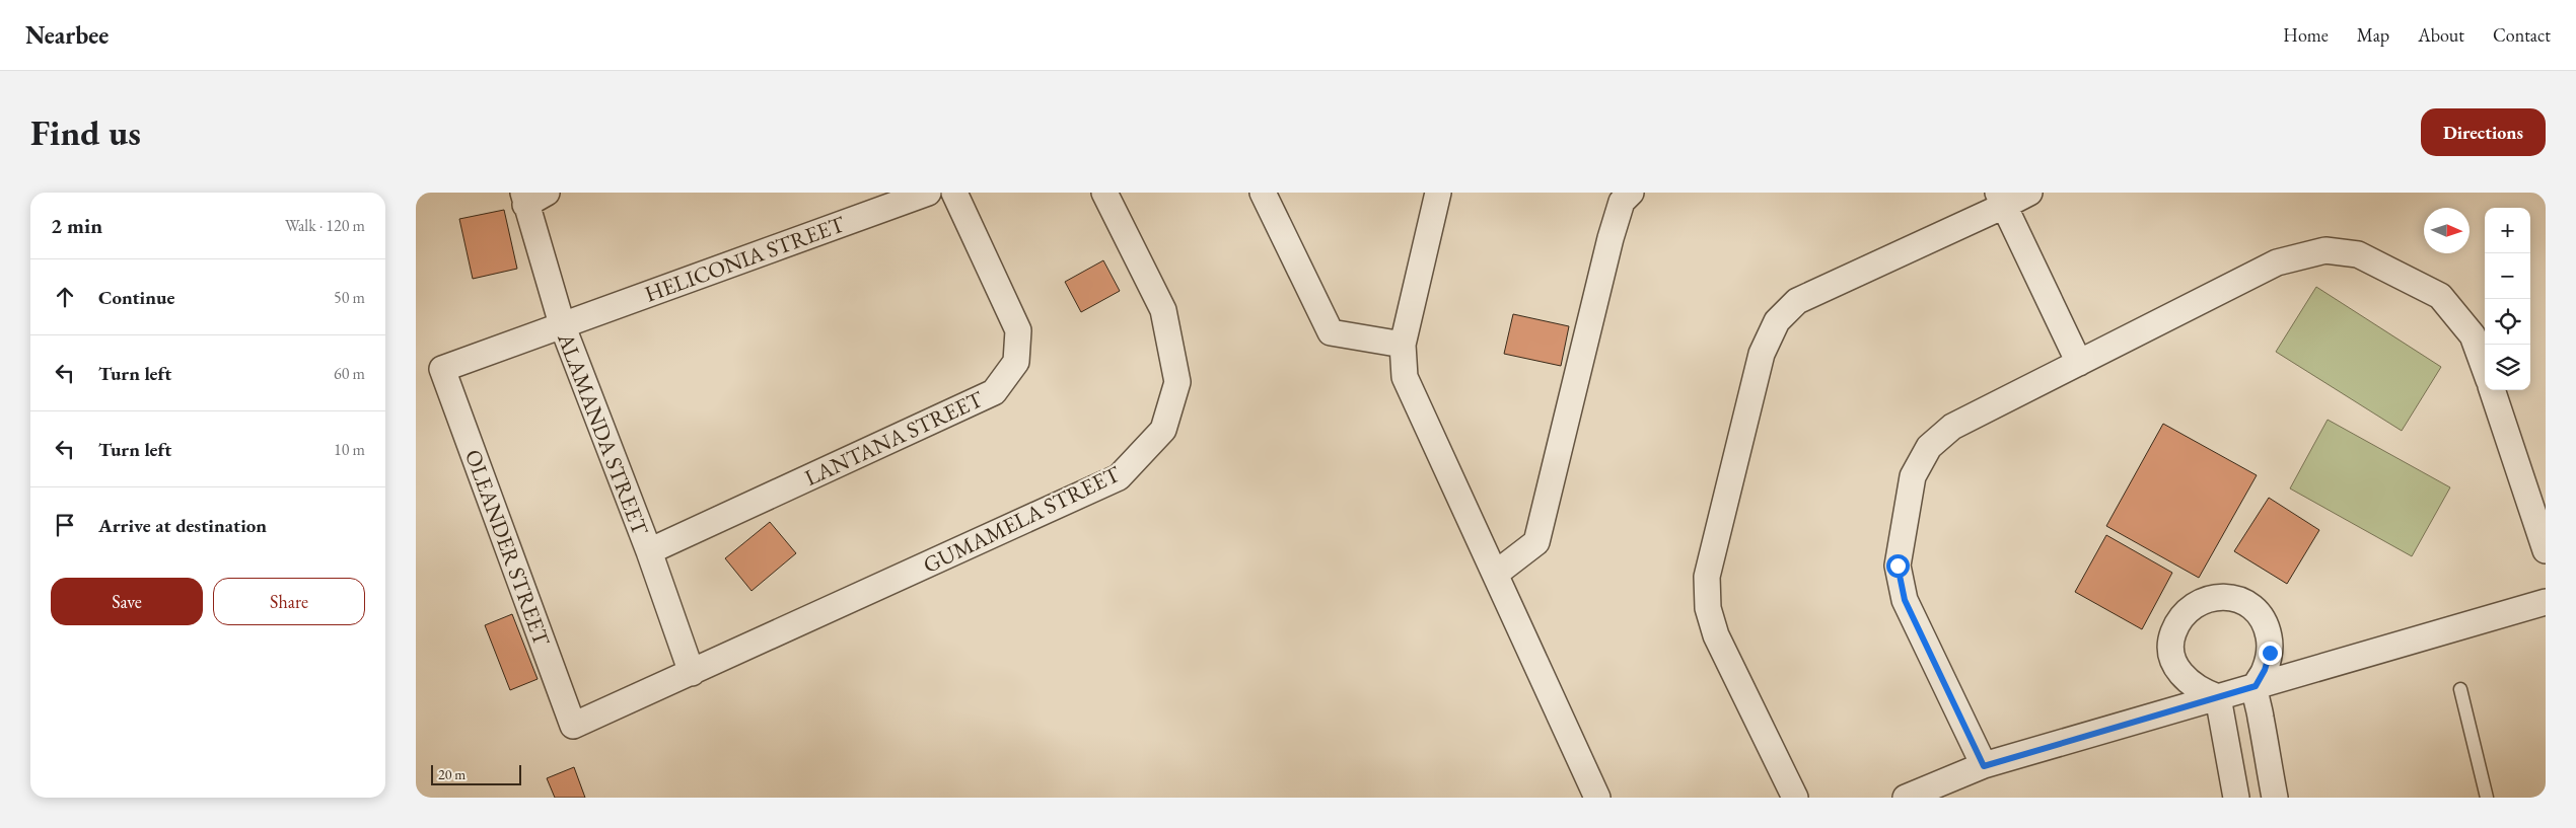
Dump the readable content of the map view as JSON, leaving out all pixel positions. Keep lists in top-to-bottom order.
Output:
{
  "streets": {
    "street": [
      "HELICONIA STREET",
      "ALAMANDA STREET",
      "LANTANA STREET",
      "GUMAMELA STREET",
      "OLEANDER STREET"
    ]
  },
  "crossings": [
    ["HELICONIA STREET", "ALAMANDA STREET"],
    ["HELICONIA STREET", "OLEANDER STREET"],
    ["ALAMANDA STREET", "LANTANA STREET"],
    ["ALAMANDA STREET", "GUMAMELA STREET"],
    ["ALAMANDA STREET", "OLEANDER STREET"],
    ["GUMAMELA STREET", "OLEANDER STREET"]
  ],
  "scale_bar": "20 m",
  "north": "right",
  "page": {
    "header": "Nearbee",
    "nav": [
      "Home",
      "Map",
      "About",
      "Contact"
    ],
    "buttons": [
      "Directions",
      ["Save", "Share"]
    ],
    "title": "Find us",
    "heading": ["2 min", "Walk · 120 m"],
    "map_buttons": ["+", "−"],
    "list": [
      ["Continue", "50 m"],
      ["Turn left", "60 m"],
      ["Turn left", "10 m"],
      "Arrive at destination"
    ],
    "scale": "20 m"
  }
}
